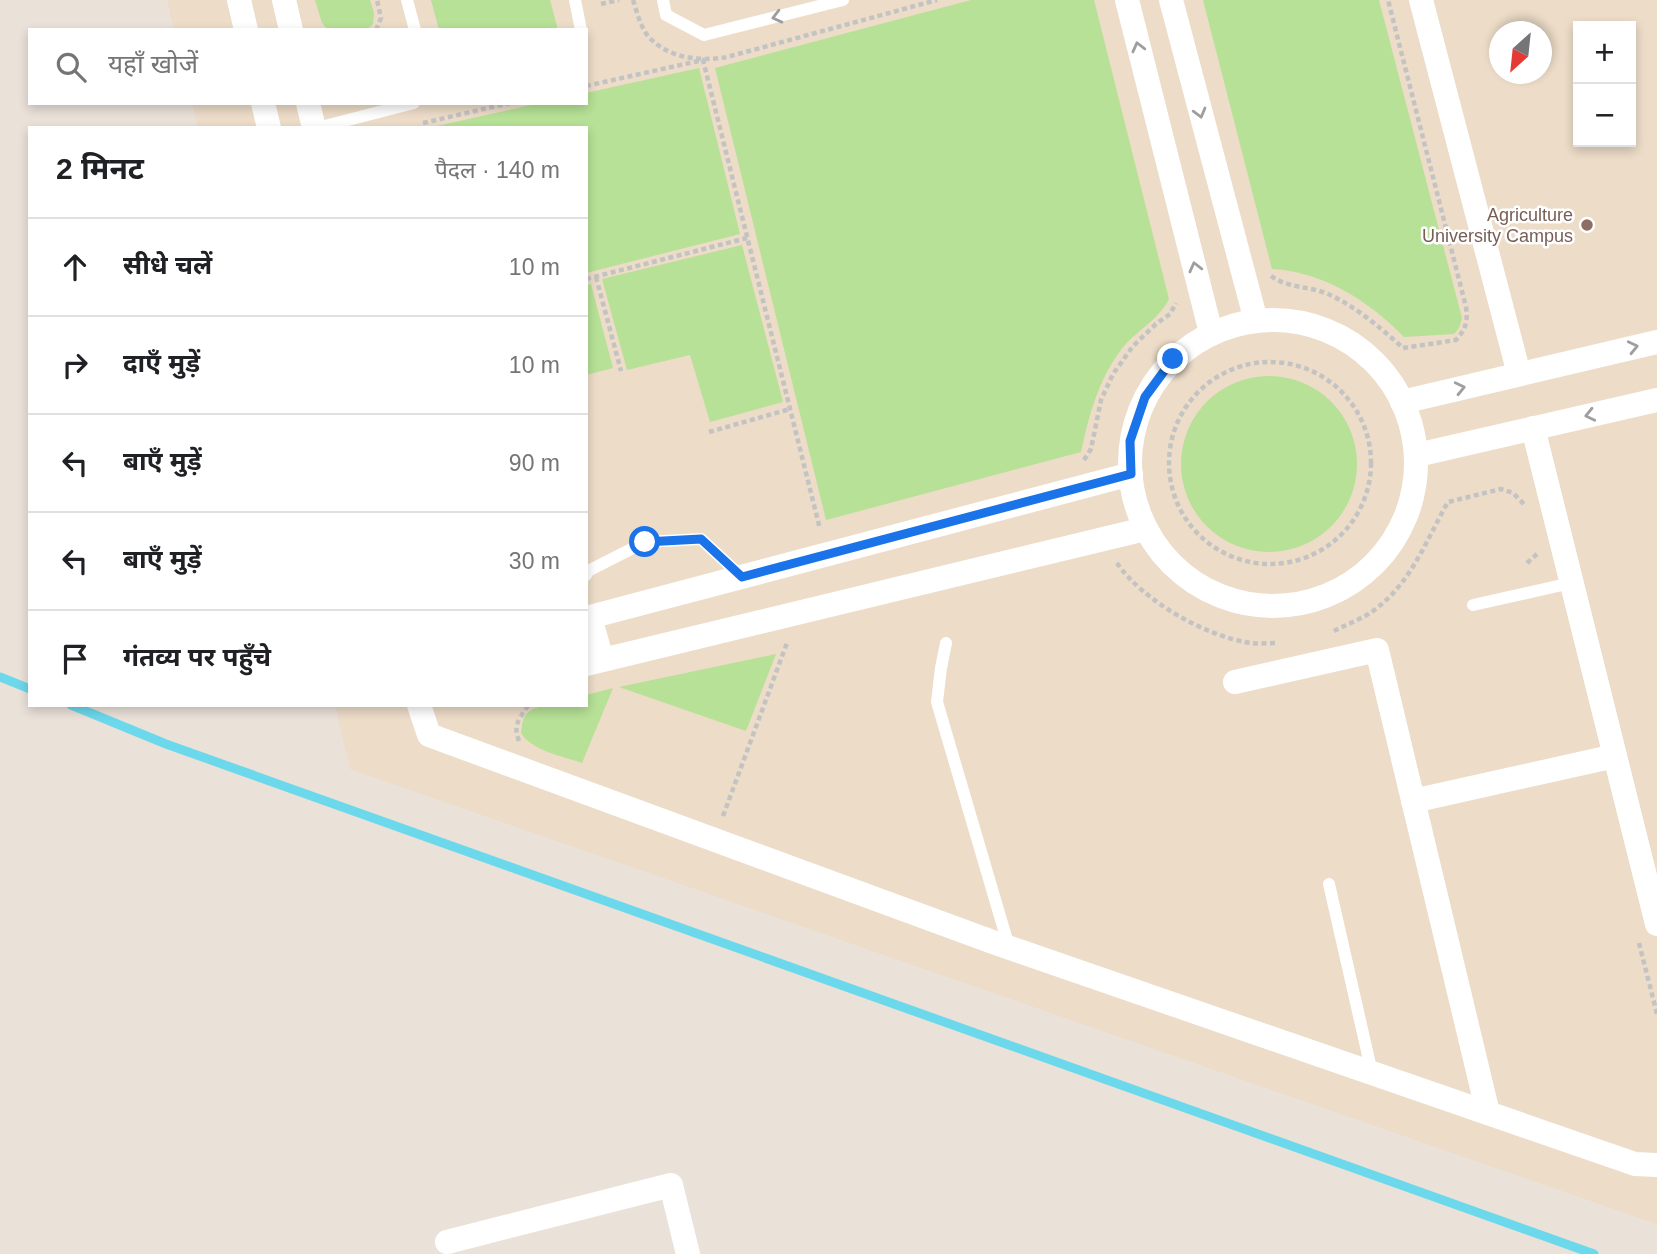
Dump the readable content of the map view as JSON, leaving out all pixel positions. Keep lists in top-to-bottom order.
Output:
{
  "places": ["Agriculture University Campus"],
  "north": "bottom left",
  "page": {
    "map_buttons": ["+", "−"],
    "search": "यहाँ खोजें",
    "heading": ["2 मिनट", "पैदल · 140 m"],
    "list": [
      ["सीधे चलें", "10 m"],
      ["दाएँ मुड़ें", "10 m"],
      ["बाएँ मुड़ें", "90 m"],
      ["बाएँ मुड़ें", "30 m"],
      "गंतव्य पर पहुँचे"
    ]
  }
}
